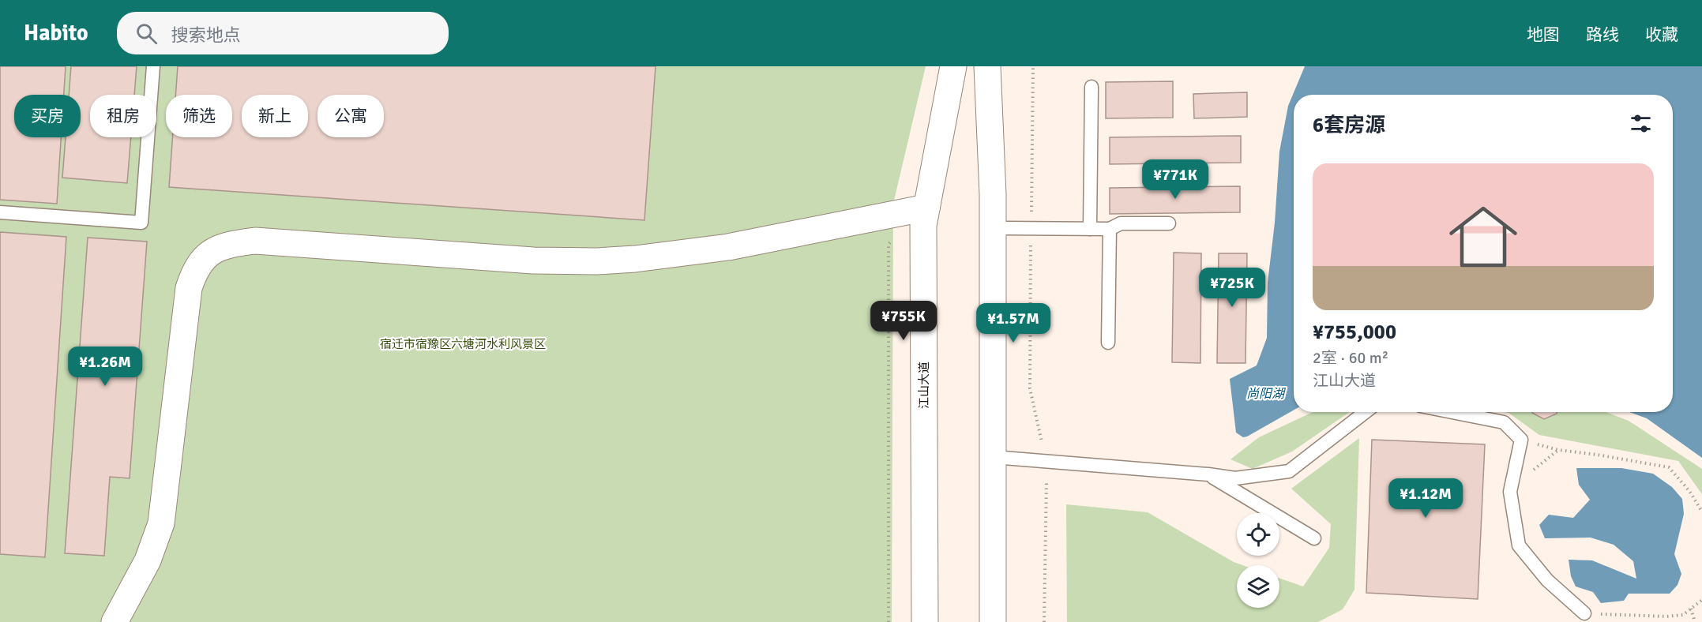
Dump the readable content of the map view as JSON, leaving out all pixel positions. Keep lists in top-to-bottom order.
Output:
{
  "streets": {
    "main road": ["江山大道"]
  },
  "water": ["尚阳湖"],
  "parks": ["宿迁市宿豫区六塘河水利风景区"],
  "page": {
    "header": "Habito",
    "search": "搜索地点",
    "nav": ["地图", "路线", "收藏"],
    "chip": [
      "买房",
      "租房",
      "筛选",
      "新上",
      "公寓"
    ],
    "heading": "6套房源",
    "list": [
      {
        "name": "¥755,000",
        "note": "2室 · 60 m² · 江山大道"
      }
    ],
    "price": [
      "¥771K",
      "¥725K",
      "¥755K",
      "¥1.57M",
      "¥1.26M",
      "¥1.12M"
    ]
  }
}
